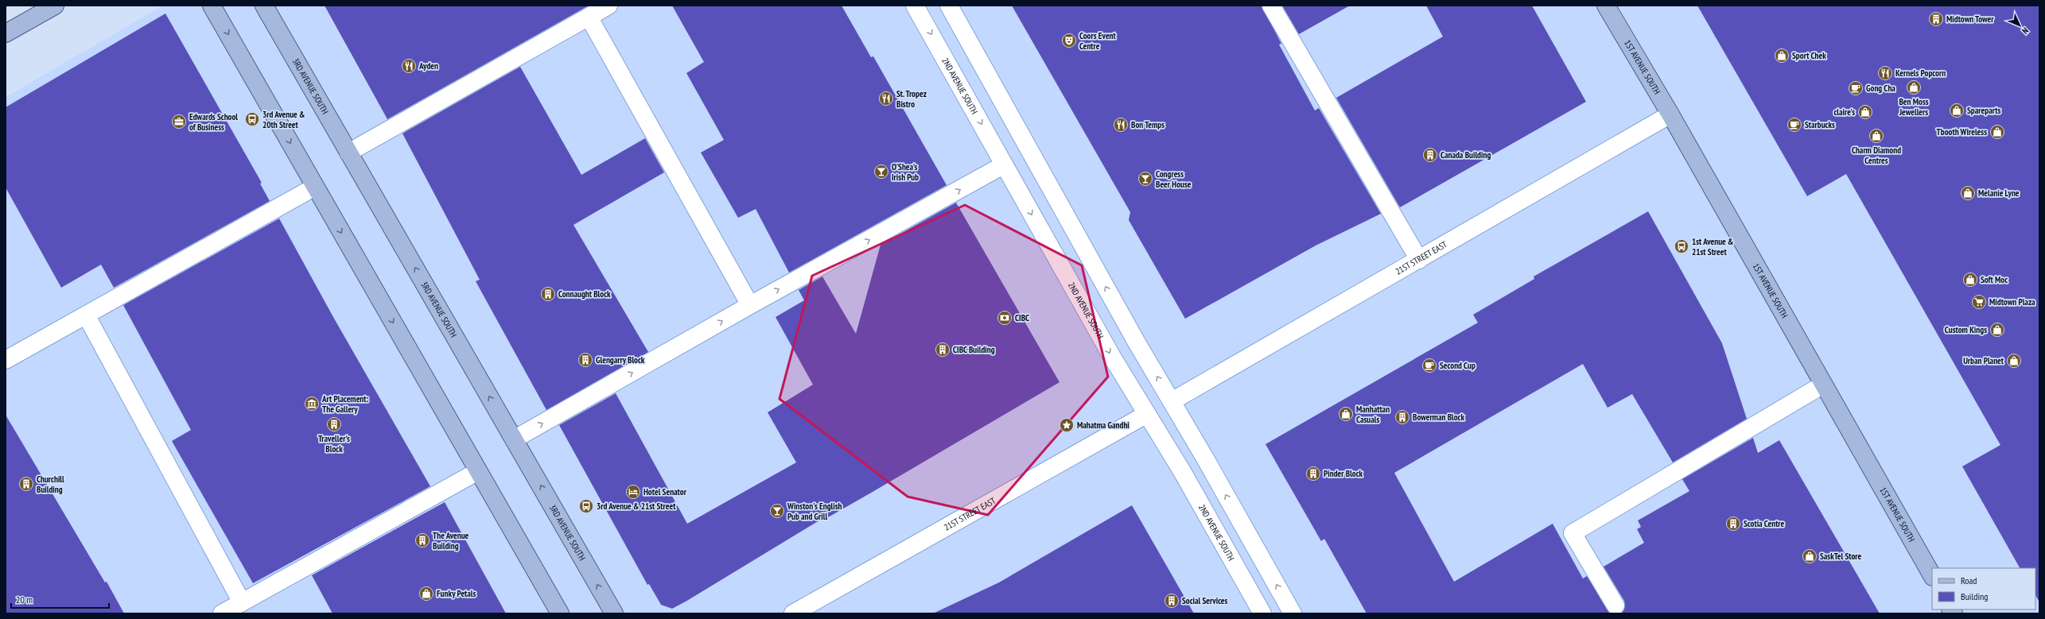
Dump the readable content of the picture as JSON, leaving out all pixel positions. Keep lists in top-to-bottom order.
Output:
{
  "streets": {
    "main road": ["1ST AVENUE SOUTH", "3RD AVENUE SOUTH"],
    "street": ["2ND AVENUE SOUTH", "21ST STREET EAST"]
  },
  "crossings": [
    ["1ST AVENUE SOUTH", "21ST STREET EAST"],
    ["2ND AVENUE SOUTH", "21ST STREET EAST"]
  ],
  "places": {
    "building": [
      "Midtown Tower",
      "Canada Building",
      "Connaught Block",
      "CIBC Building",
      "Glengarry Block",
      "Bowerman Block",
      "Traveller's Block",
      "Pinder Block",
      "Churchill Building",
      "Scotia Centre",
      "The Avenue Building",
      "Social Services"
    ],
    "theatre": ["Coors Event Centre"],
    "shop": [
      "Sport Chek",
      "Ben Moss Jewellers",
      "Spareparts",
      "claire's",
      "Tbooth Wireless",
      "Charm Diamond Centres",
      "Melanie Lyne",
      "Soft Moc",
      "Custom Kings",
      "Urban Planet",
      "Manhattan Casuals",
      "SaskTel Store",
      "Funky Petals"
    ],
    "restaurant": [
      "Ayden",
      "Kernels Popcorn",
      "St. Tropez Bistro",
      "Bon Temps"
    ],
    "cafe": ["Gong Cha", "Starbucks", "Second Cup"],
    "bus stop": ["3rd Avenue & 20th Street", "1st Avenue & 21st Street", "3rd Avenue & 21st Street"],
    "office": ["Edwards School of Business"],
    "bar": ["O'Shea's Irish Pub", "Congress Beer House", "Winston's English Pub and Grill"],
    "supermarket": ["Midtown Plaza"],
    "bank": ["CIBC"],
    "museum": ["Art Placement: The Gallery"],
    "place": ["Mahatma Gandhi"],
    "hotel": ["Hotel Senator"]
  },
  "legend": ["Road", "Building"],
  "scale_bar": "20 m",
  "north": "bottom right"
}
